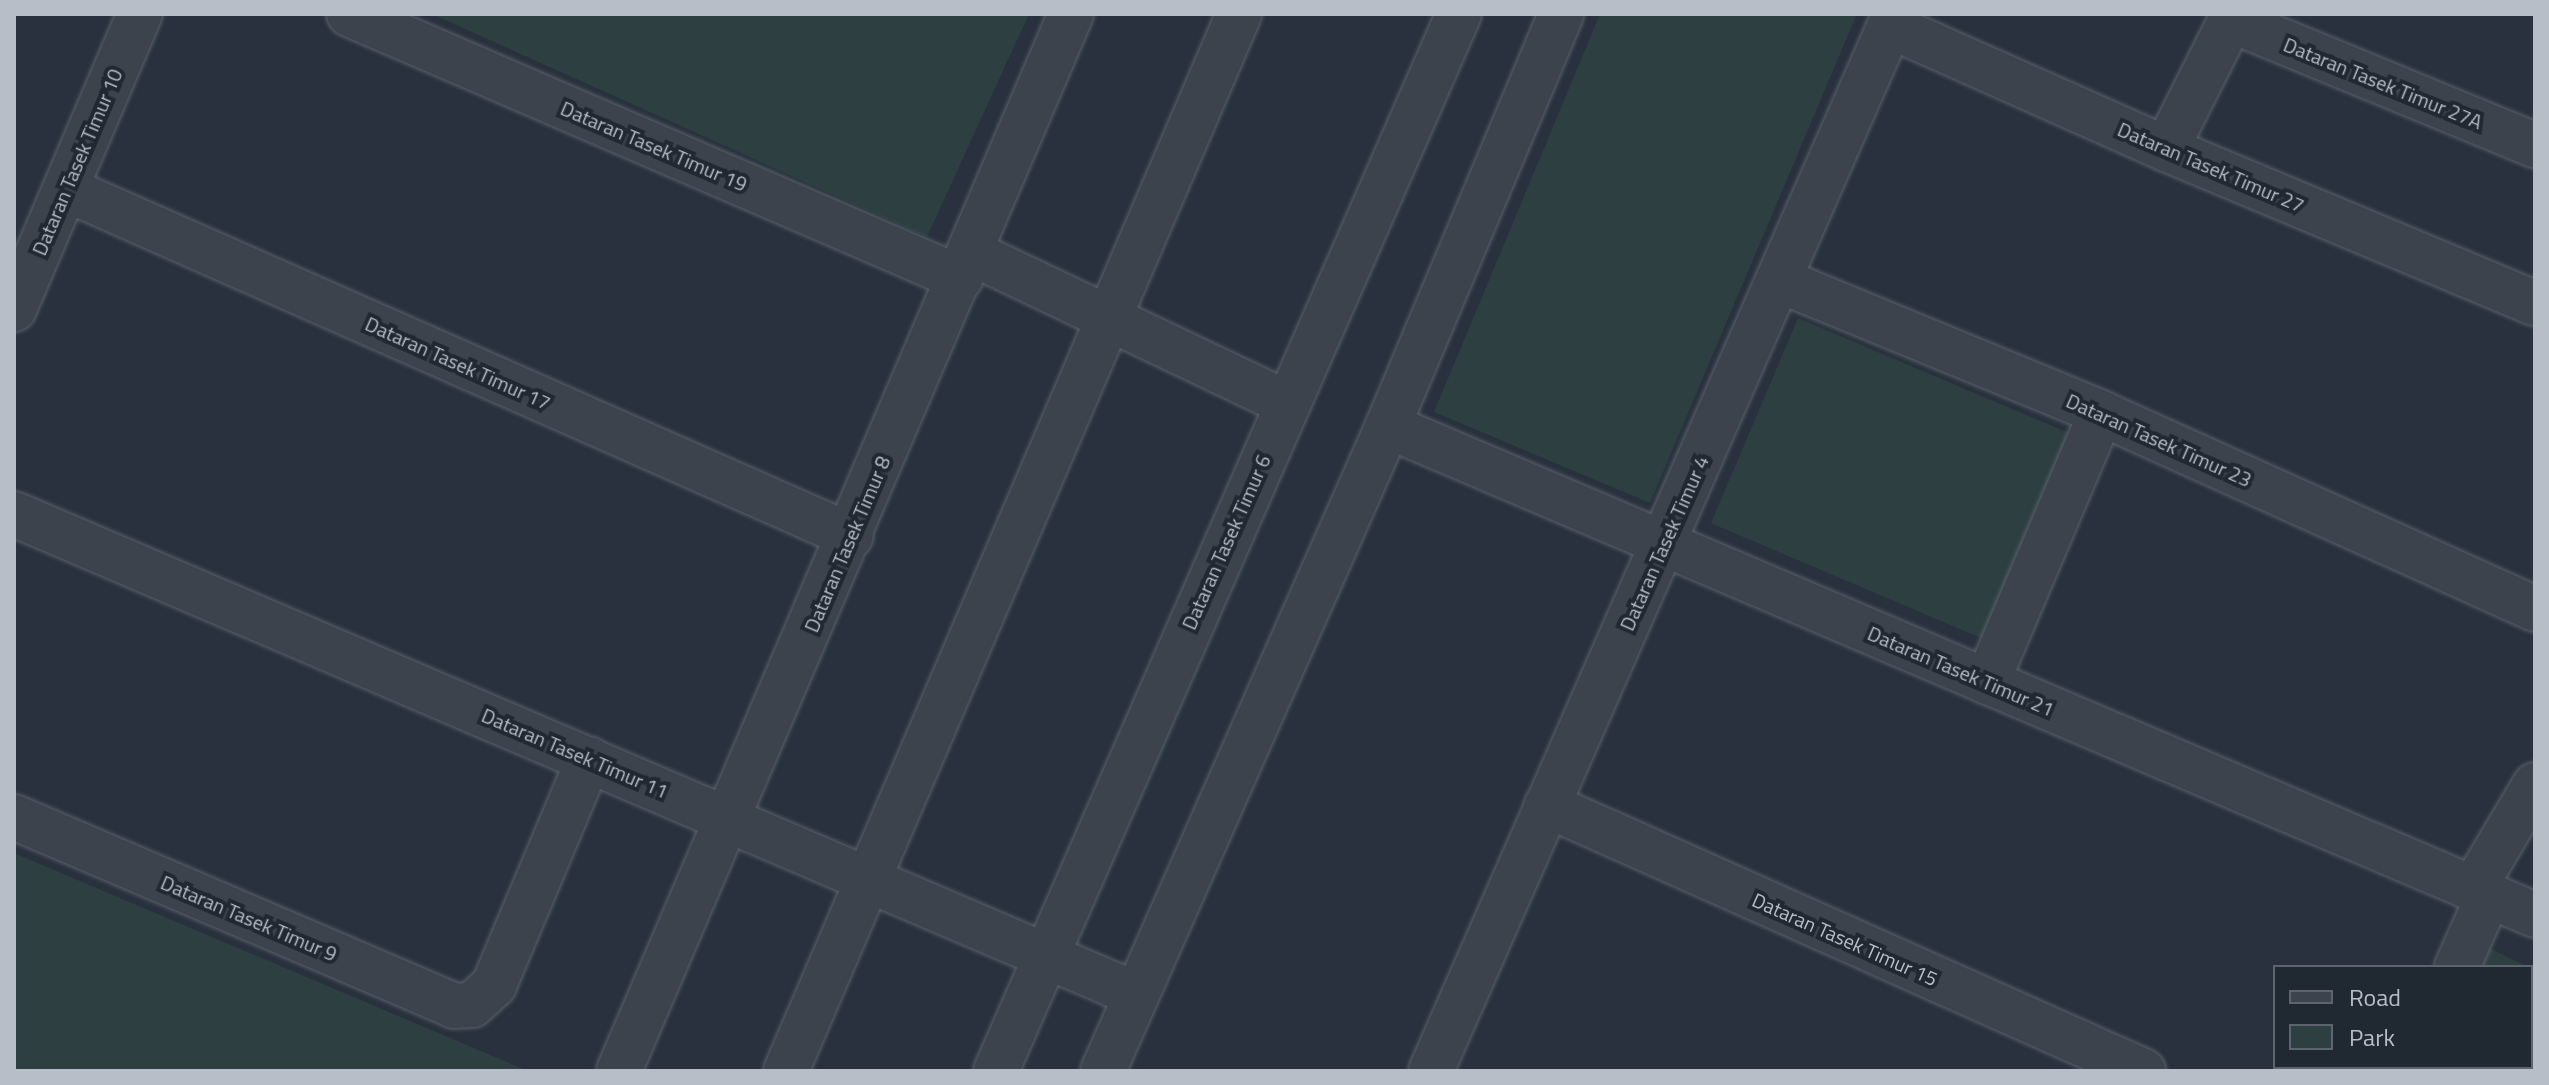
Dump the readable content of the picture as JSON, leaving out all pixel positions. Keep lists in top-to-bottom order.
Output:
{
  "streets": {
    "street": [
      "Dataran Tasek Timur 27A",
      "Dataran Tasek Timur 19",
      "Dataran Tasek Timur 10",
      "Dataran Tasek Timur 27",
      "Dataran Tasek Timur 17",
      "Dataran Tasek Timur 23",
      "Dataran Tasek Timur 6",
      "Dataran Tasek Timur 4",
      "Dataran Tasek Timur 8",
      "Dataran Tasek Timur 21",
      "Dataran Tasek Timur 11",
      "Dataran Tasek Timur 9",
      "Dataran Tasek Timur 15"
    ]
  },
  "crossings": [
    ["Dataran Tasek Timur 19", "Dataran Tasek Timur 6"],
    ["Dataran Tasek Timur 19", "Dataran Tasek Timur 8"],
    ["Dataran Tasek Timur 10", "Dataran Tasek Timur 17"],
    ["Dataran Tasek Timur 27", "Dataran Tasek Timur 4"],
    ["Dataran Tasek Timur 17", "Dataran Tasek Timur 8"],
    ["Dataran Tasek Timur 23", "Dataran Tasek Timur 4"],
    ["Dataran Tasek Timur 6", "Dataran Tasek Timur 11"],
    ["Dataran Tasek Timur 4", "Dataran Tasek Timur 21"],
    ["Dataran Tasek Timur 4", "Dataran Tasek Timur 15"],
    ["Dataran Tasek Timur 8", "Dataran Tasek Timur 11"],
    ["Dataran Tasek Timur 11", "Dataran Tasek Timur 9"]
  ],
  "legend": ["Road", "Park"]
}
